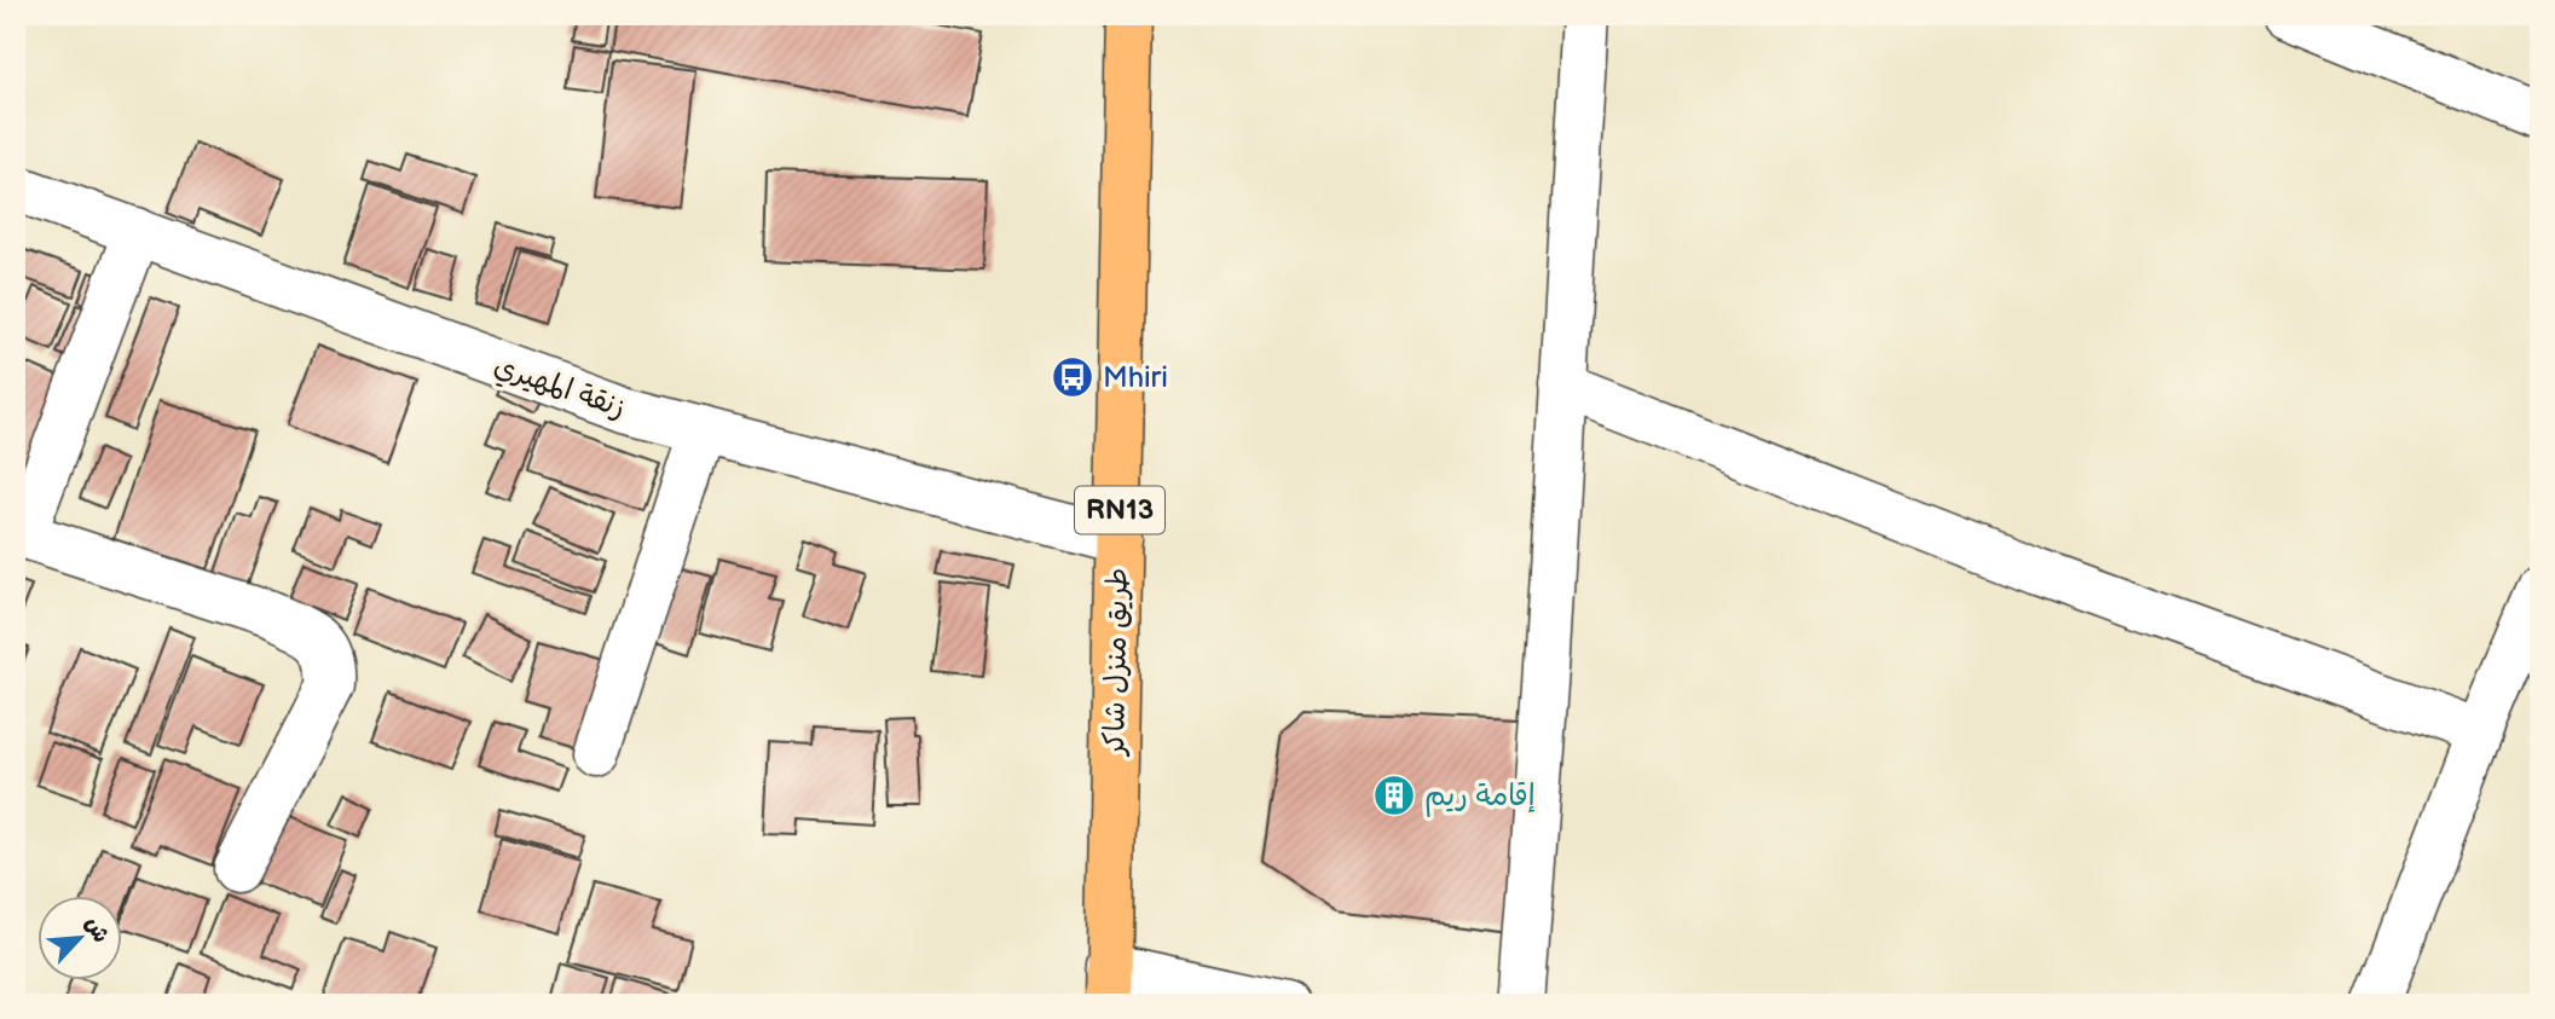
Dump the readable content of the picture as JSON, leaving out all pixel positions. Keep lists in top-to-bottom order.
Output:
{
  "streets": {
    "main road": ["RN13", "طريق منزل شاكر"],
    "street": ["زنقة المهيري"]
  },
  "crossings": [
    ["زنقة المهيري", "طريق منزل شاكر"]
  ],
  "places": {
    "bus stop": ["Mhiri"],
    "building": ["إقامة ريم"]
  },
  "north": "top right"
}
